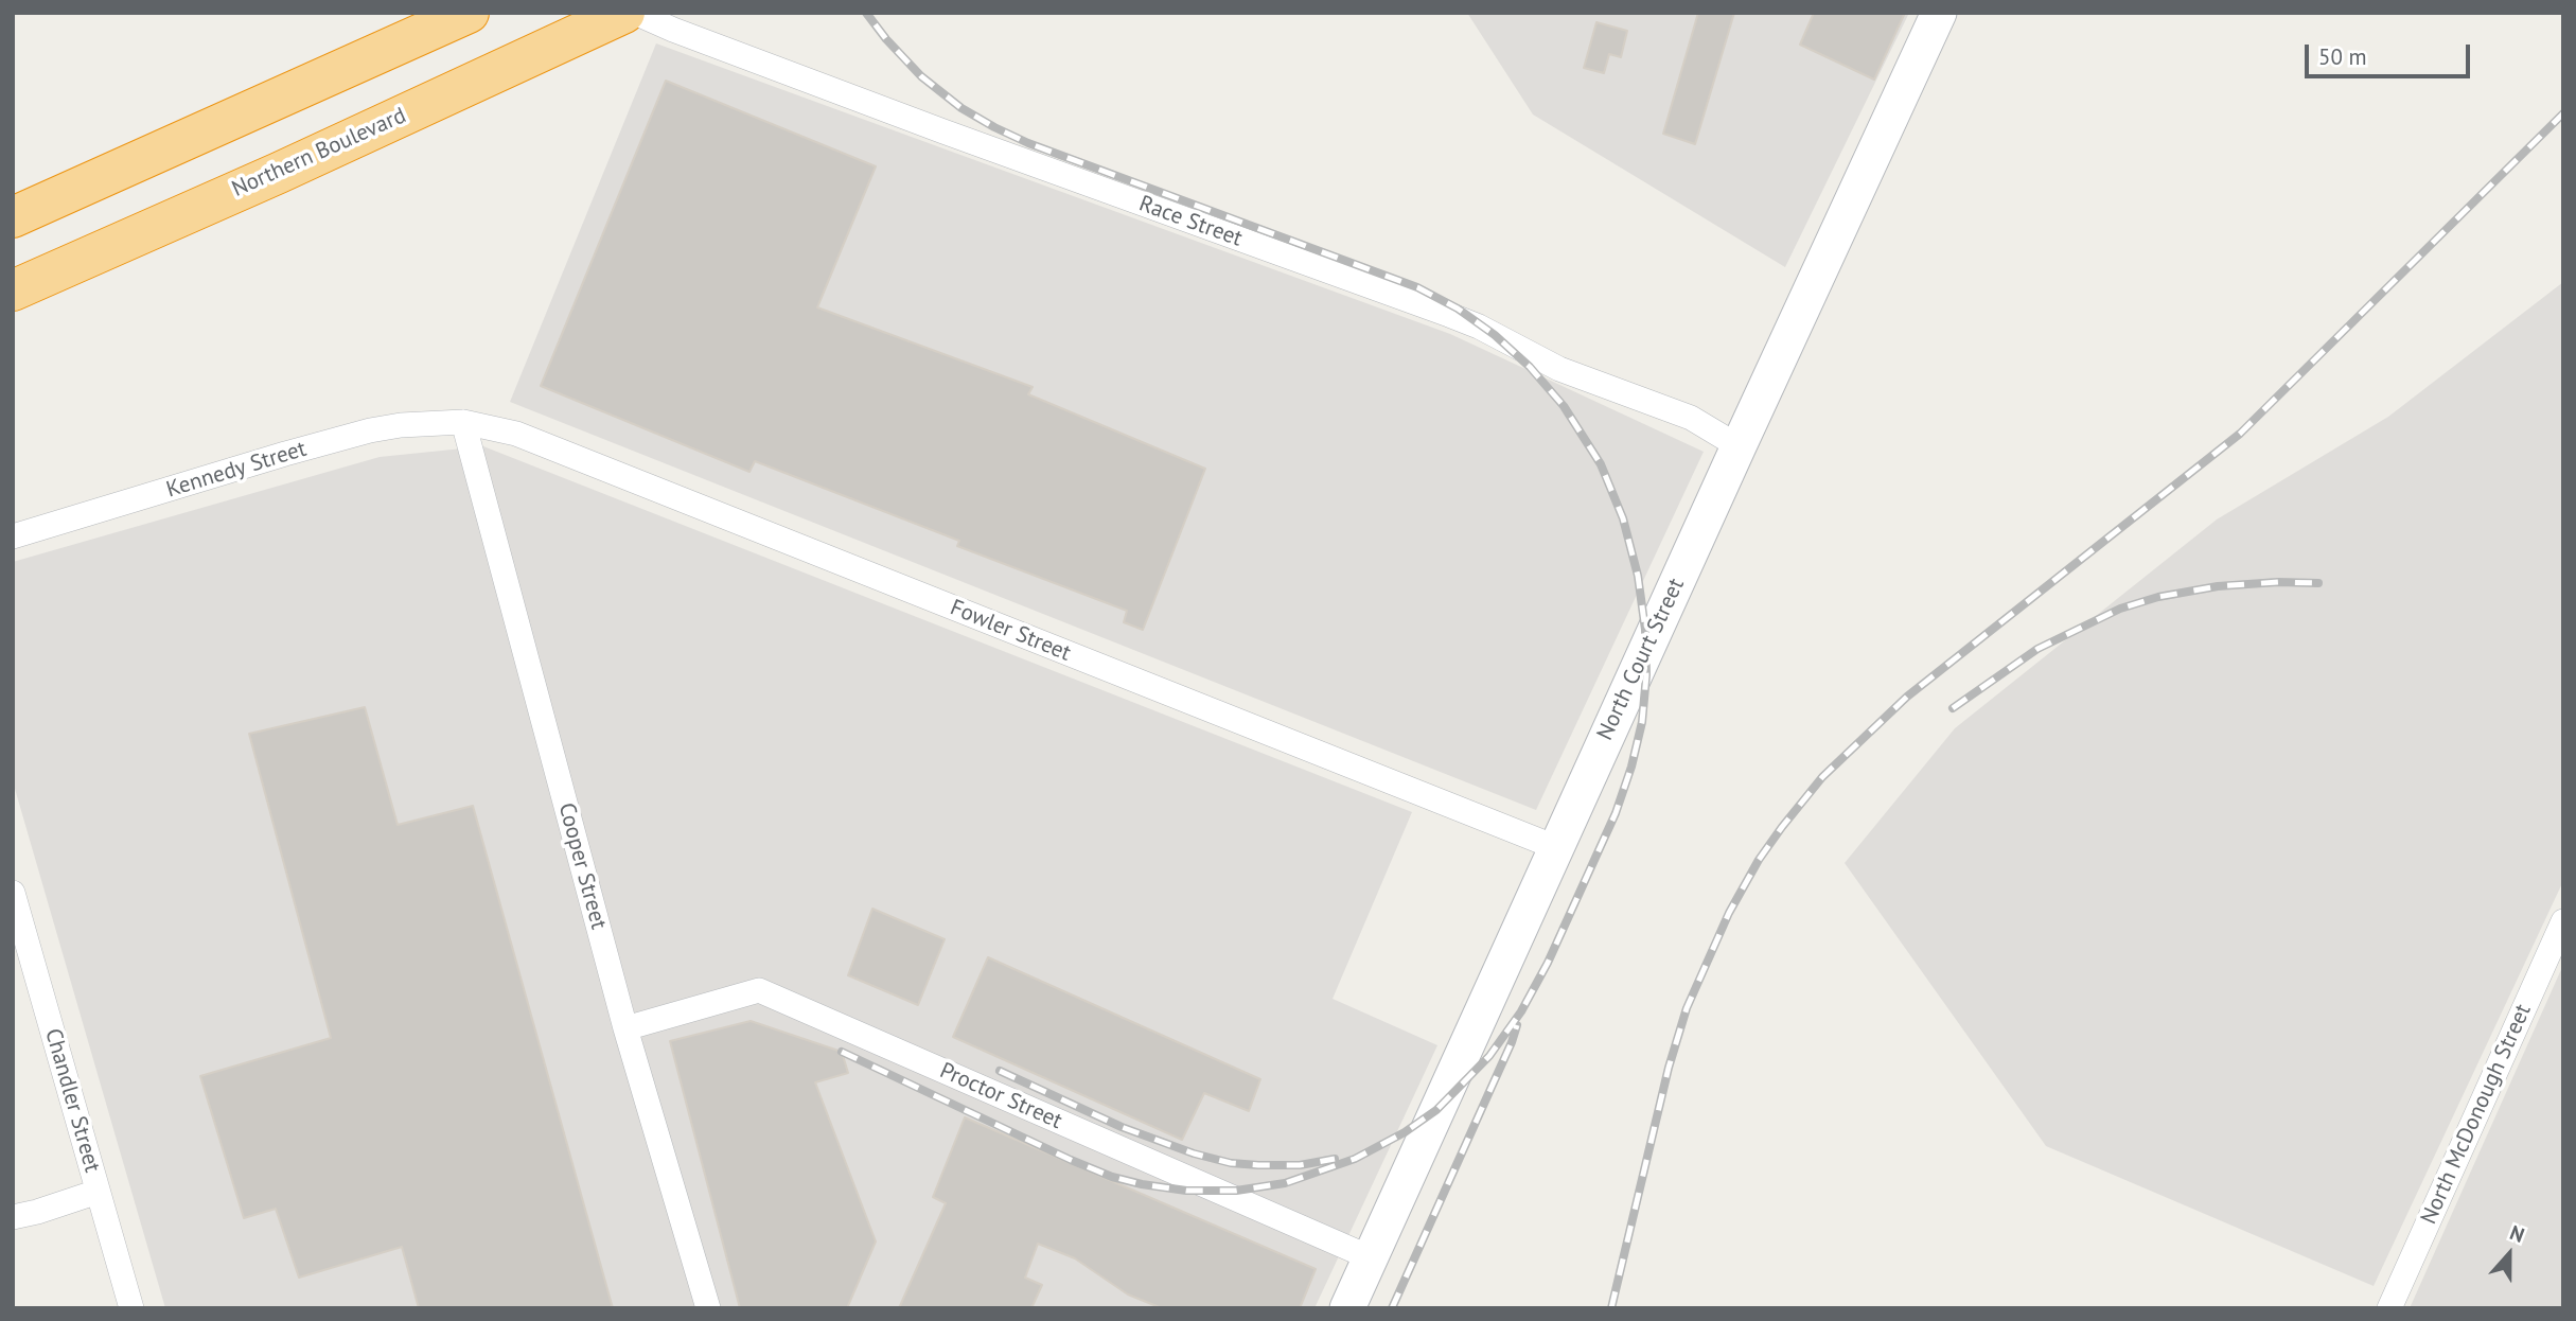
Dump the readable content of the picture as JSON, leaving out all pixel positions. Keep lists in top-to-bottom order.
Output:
{
  "streets": {
    "highway": ["Northern Boulevard"],
    "main road": ["North Court Street"],
    "street": [
      "Race Street",
      "Kennedy Street",
      "Fowler Street",
      "Cooper Street",
      "Proctor Street",
      "Chandler Street",
      "North McDonough Street"
    ]
  },
  "crossings": [
    ["Race Street", "North Court Street"],
    ["Kennedy Street", "Fowler Street"],
    ["Kennedy Street", "Cooper Street"],
    ["Fowler Street", "North Court Street"],
    ["Fowler Street", "Cooper Street"],
    ["North Court Street", "Proctor Street"],
    ["Cooper Street", "Proctor Street"]
  ],
  "scale_bar": "50 m",
  "north": "top"
}
